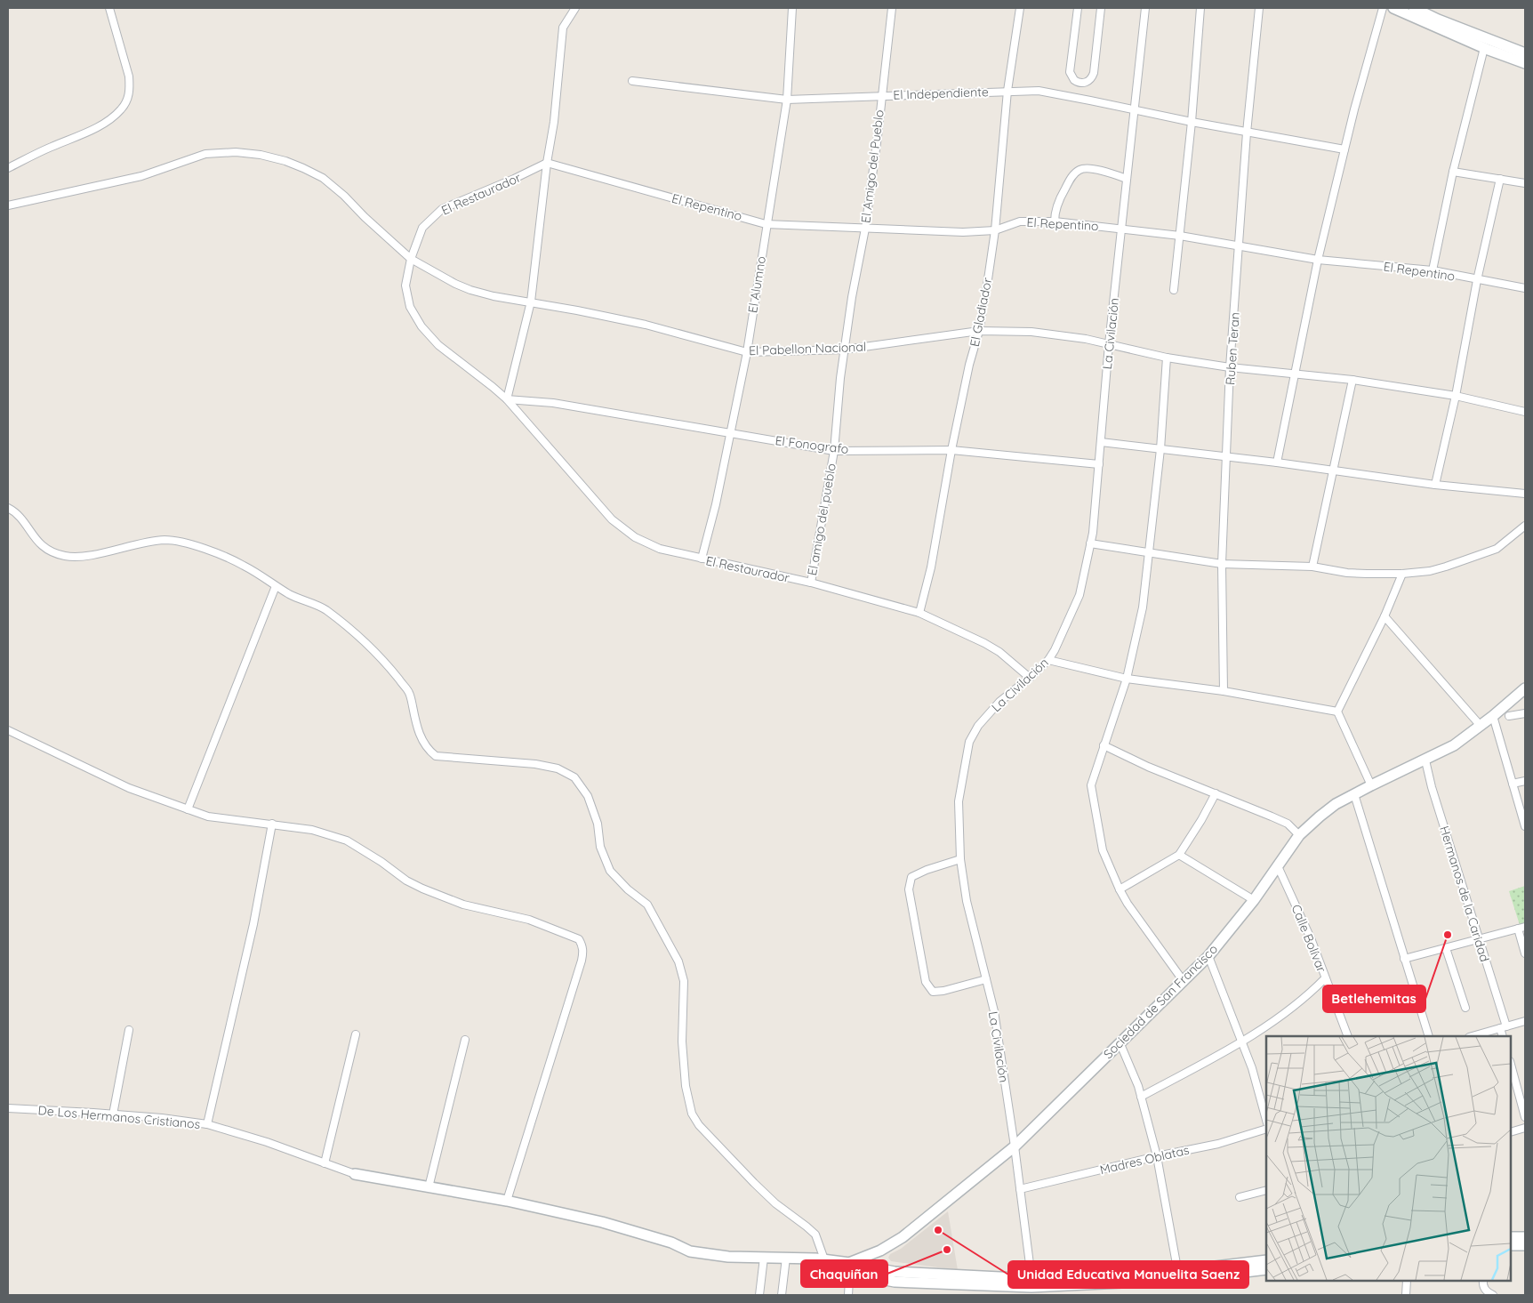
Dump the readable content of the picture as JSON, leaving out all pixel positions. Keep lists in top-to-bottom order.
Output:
{
  "streets": {
    "street": [
      "El Independiente",
      "El Amigo del Pueblo",
      "El Restaurador",
      "El Repentino",
      "El Alumno",
      "El Gladiador",
      "La Civilación",
      "El Pabellon Nacional",
      "Ruben Teran",
      "El Fonografo",
      "El amigo del pueblo",
      "Hermanos de la Caridad",
      "Calle Bolívar",
      "Sociedad de San Francisco",
      "De Los Hermanos Cristianos",
      "Madres Oblatas"
    ]
  },
  "crossings": [
    ["El Independiente", "El Amigo del Pueblo"],
    ["El Independiente", "El Alumno"],
    ["El Independiente", "El Gladiador"],
    ["El Independiente", "La Civilación"],
    ["El Independiente", "Ruben Teran"],
    ["El Amigo del Pueblo", "El Repentino"],
    ["El Amigo del Pueblo", "El amigo del pueblo"],
    ["El Restaurador", "El Repentino"],
    ["El Restaurador", "El Alumno"],
    ["El Restaurador", "El Gladiador"],
    ["El Restaurador", "La Civilación"],
    ["El Restaurador", "El Pabellon Nacional"],
    ["El Restaurador", "El Fonografo"],
    ["El Restaurador", "El amigo del pueblo"],
    ["El Repentino", "El Alumno"],
    ["El Repentino", "El Gladiador"],
    ["El Repentino", "La Civilación"],
    ["El Repentino", "Ruben Teran"],
    ["El Alumno", "El Pabellon Nacional"],
    ["El Alumno", "El Fonografo"],
    ["El Gladiador", "El Pabellon Nacional"],
    ["El Gladiador", "El Fonografo"],
    ["La Civilación", "El Pabellon Nacional"],
    ["La Civilación", "El Fonografo"],
    ["La Civilación", "Sociedad de San Francisco"],
    ["La Civilación", "Madres Oblatas"],
    ["El Pabellon Nacional", "Ruben Teran"],
    ["El Pabellon Nacional", "El amigo del pueblo"],
    ["El Fonografo", "El amigo del pueblo"],
    ["Hermanos de la Caridad", "Sociedad de San Francisco"],
    ["Calle Bolívar", "Sociedad de San Francisco"]
  ],
  "places": ["Betlehemitas", "Unidad Educativa Manuelita Saenz", "Chaquiñan"]
}
